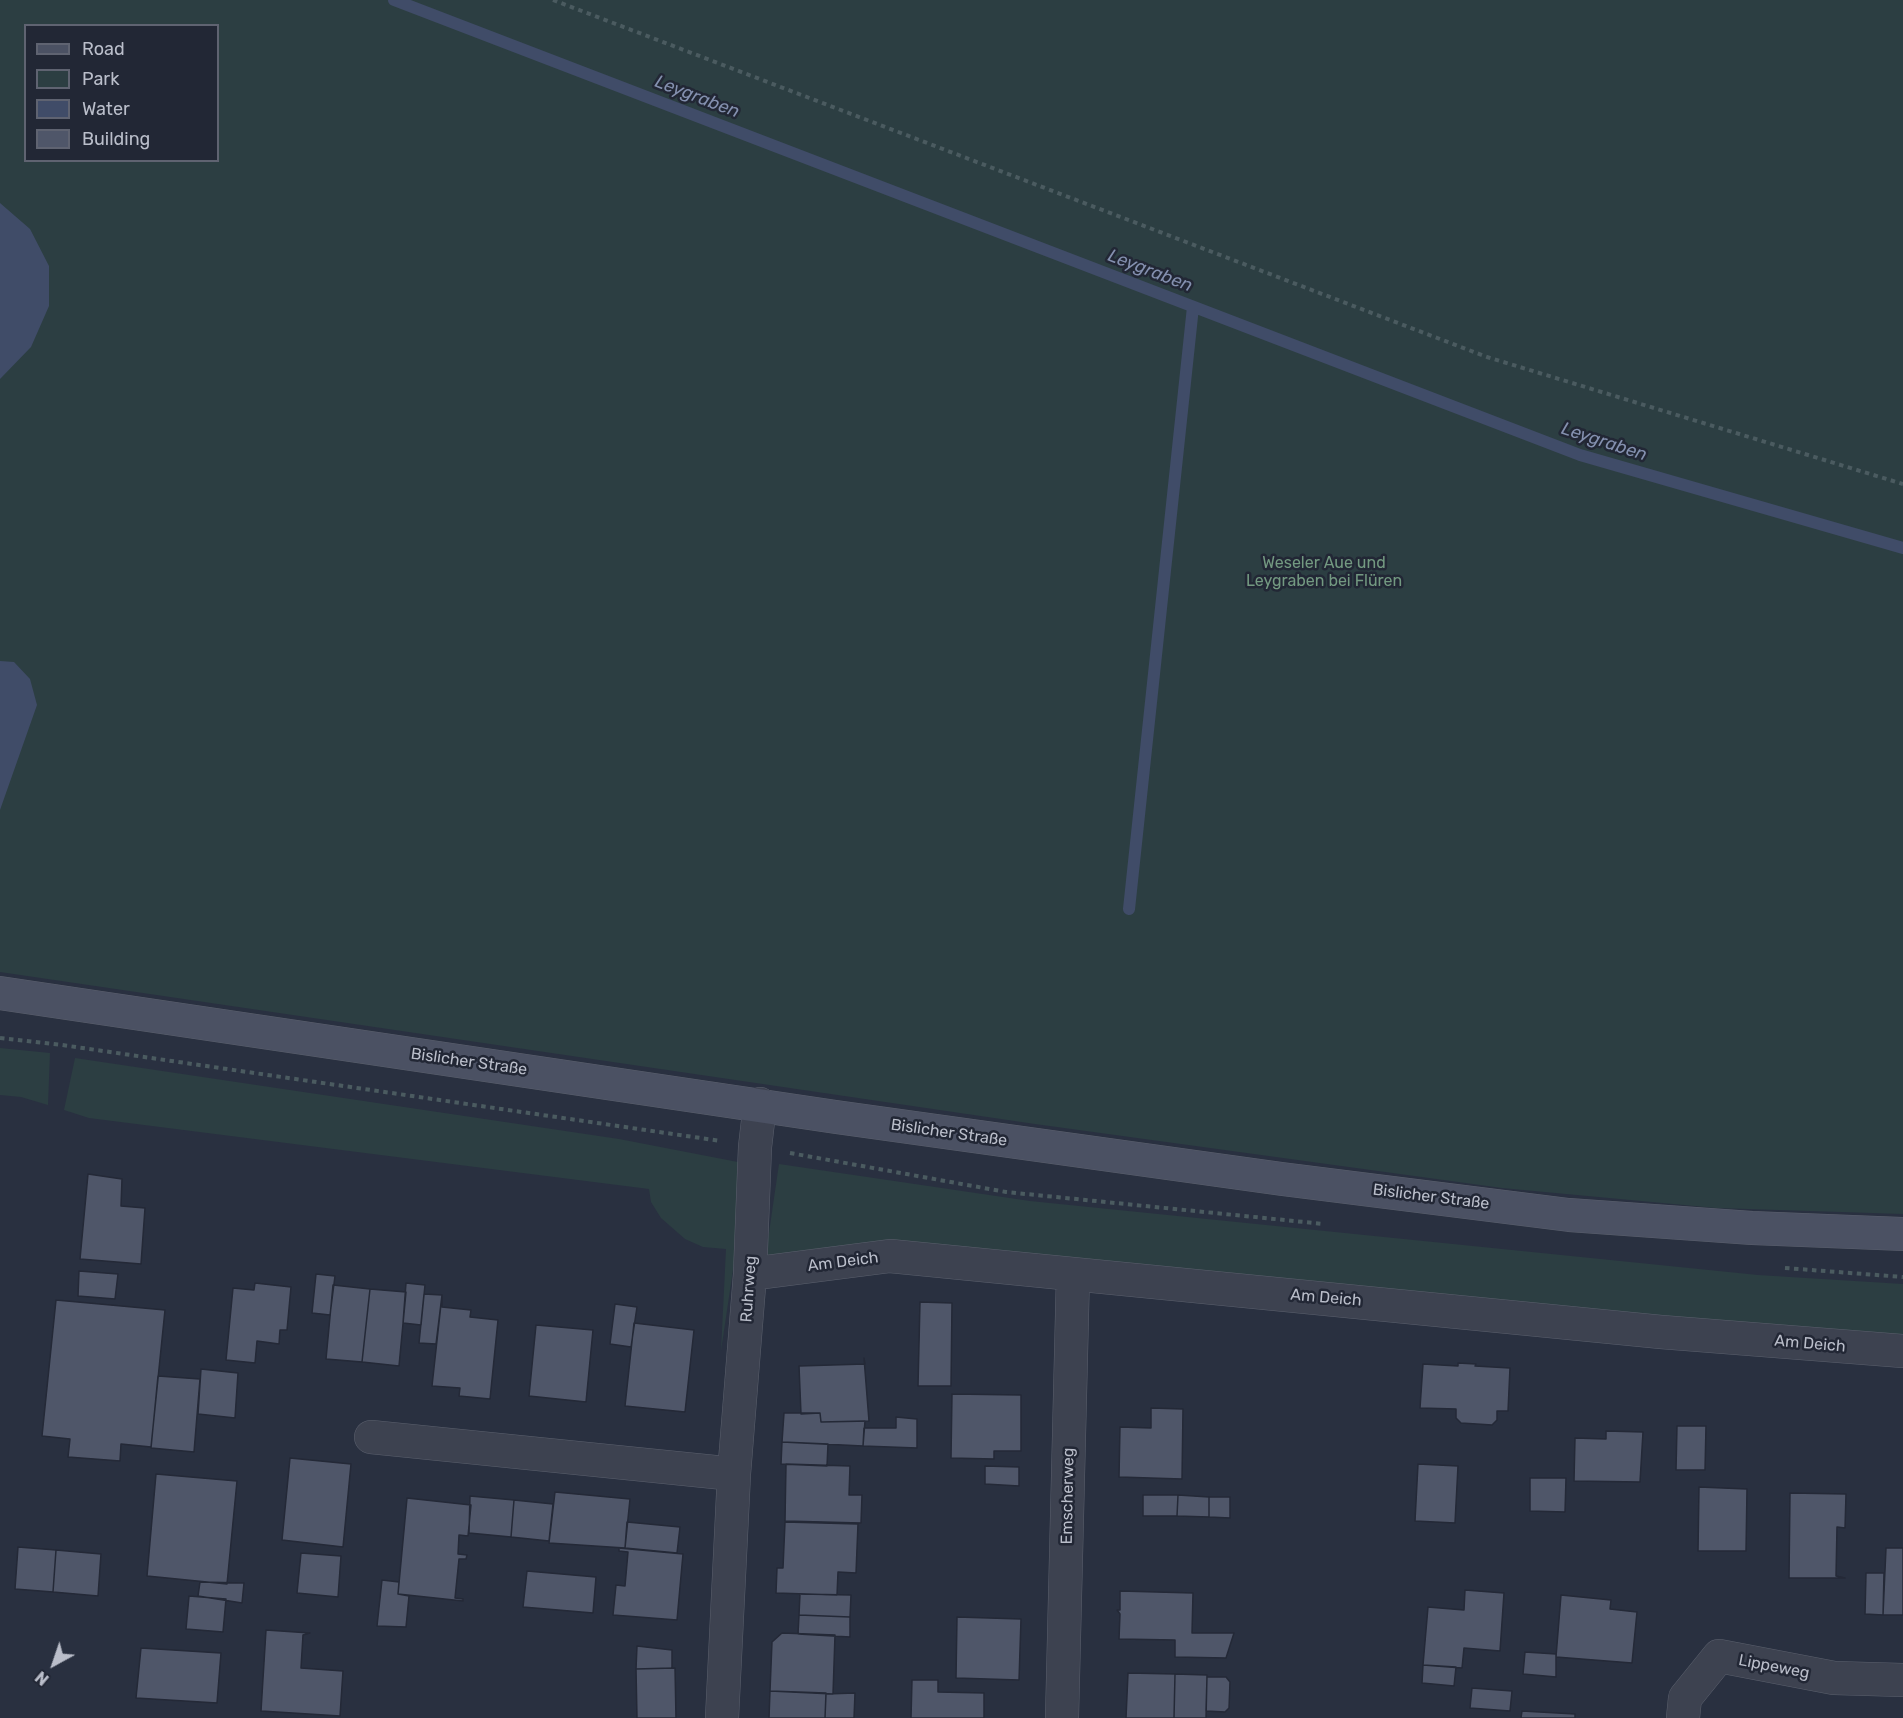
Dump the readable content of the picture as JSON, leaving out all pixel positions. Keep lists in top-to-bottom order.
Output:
{
  "streets": {
    "street": [
      "Bislicher Straße",
      "Am Deich",
      "Ruhrweg",
      "Emscherweg",
      "Lippeweg"
    ]
  },
  "crossings": [
    ["Bislicher Straße", "Ruhrweg"],
    ["Am Deich", "Ruhrweg"],
    ["Am Deich", "Emscherweg"]
  ],
  "water": ["Leygraben"],
  "parks": ["Weseler Aue und Leygraben bei Flüren"],
  "legend": [
    "Road",
    "Park",
    "Water",
    "Building"
  ],
  "north": "bottom left"
}
